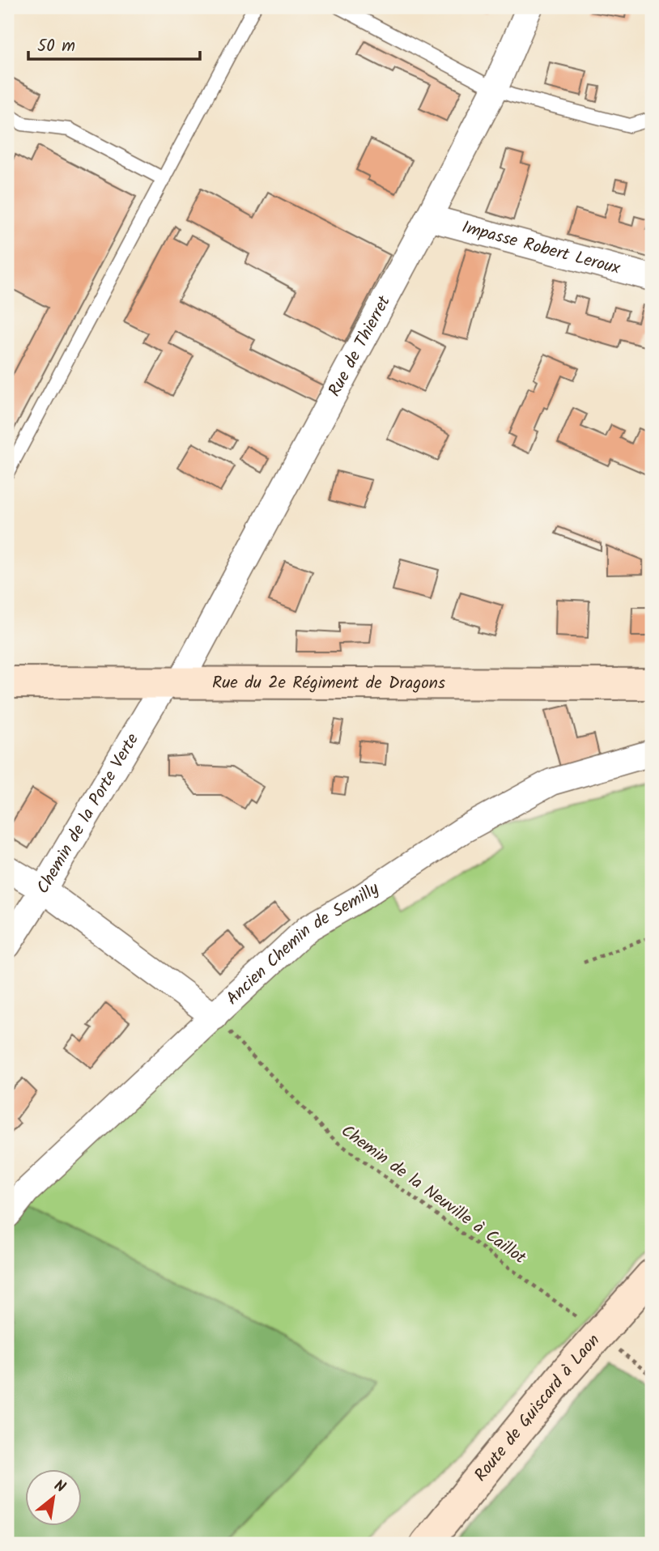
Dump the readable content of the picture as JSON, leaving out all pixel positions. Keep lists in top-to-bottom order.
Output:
{
  "streets": {
    "street": [
      "Impasse Robert Leroux",
      "Rue de Thierret",
      "Rue du 2e Régiment de Dragons",
      "Chemin de la Porte Verte",
      "Ancien Chemin de Semilly",
      "Route de Guiscard à Laon"
    ],
    "path": ["Chemin de la Neuville à Caillot"]
  },
  "crossings": [
    ["Impasse Robert Leroux", "Rue de Thierret"],
    ["Rue de Thierret", "Rue du 2e Régiment de Dragons"],
    ["Rue de Thierret", "Chemin de la Porte Verte"],
    ["Rue du 2e Régiment de Dragons", "Chemin de la Porte Verte"],
    ["Ancien Chemin de Semilly", "Chemin de la Neuville à Caillot"],
    ["Chemin de la Neuville à Caillot", "Route de Guiscard à Laon"]
  ],
  "scale_bar": "50 m",
  "north": "top right"
}
